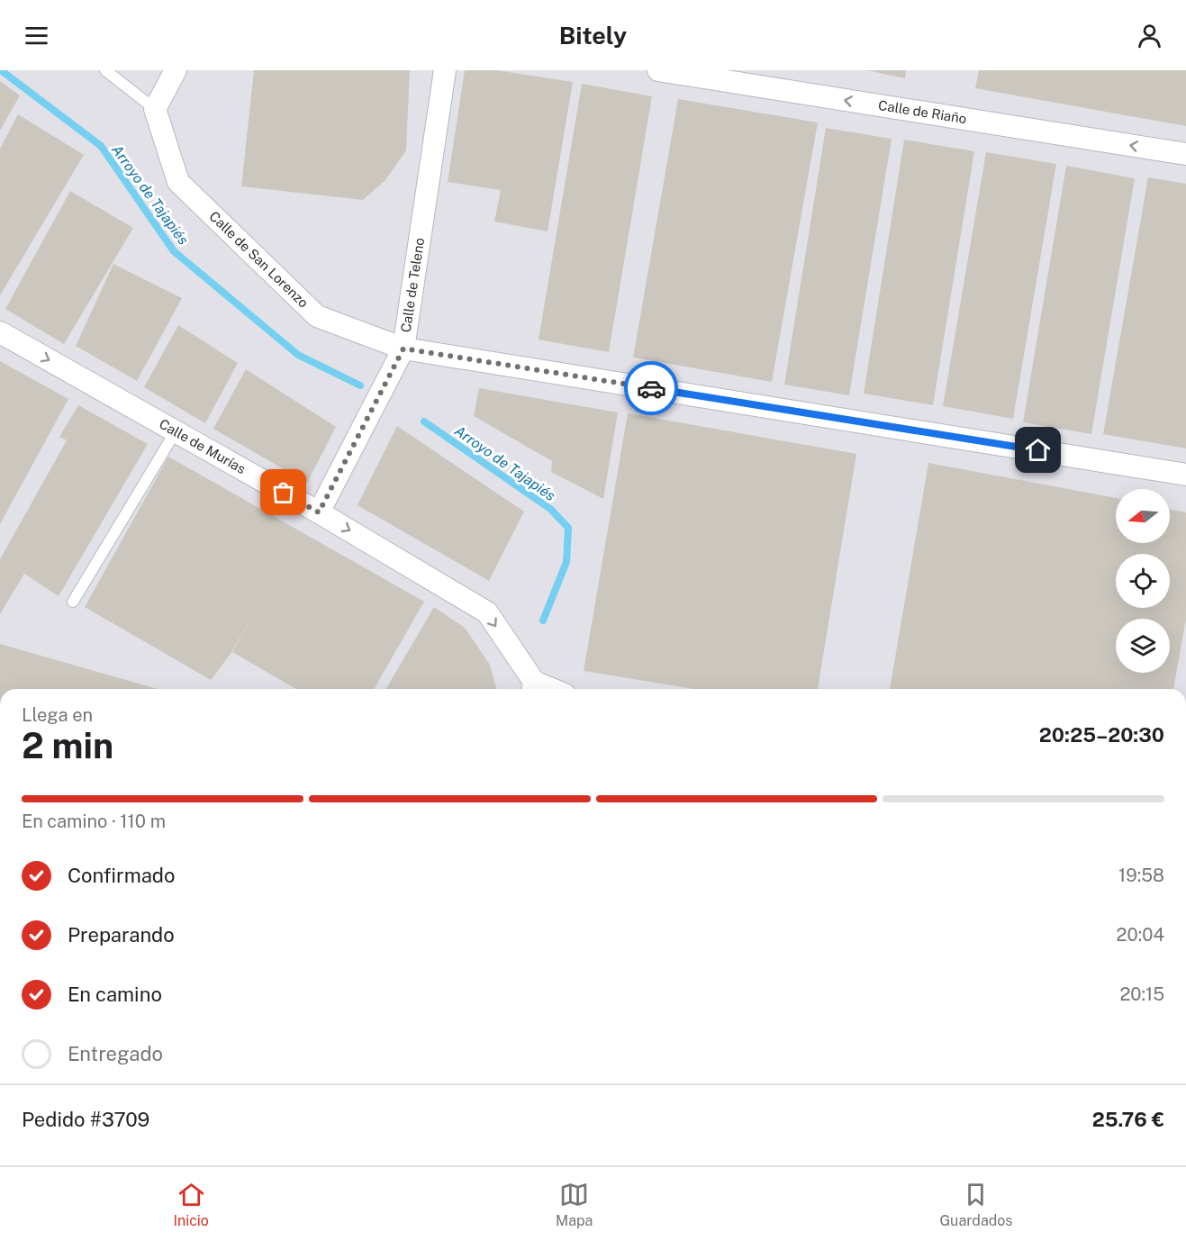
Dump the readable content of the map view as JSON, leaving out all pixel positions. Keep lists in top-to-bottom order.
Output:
{
  "streets": {
    "street": [
      "Calle de Riaño",
      "Calle de San Lorenzo",
      "Calle de Teleno",
      "Calle de Murías"
    ]
  },
  "crossings": [
    ["Calle de San Lorenzo", "Calle de Teleno"],
    ["Calle de Teleno", "Calle de Murías"]
  ],
  "one_way": ["Calle de Riaño", "Calle de Murías"],
  "water": ["Arroyo de Tajapiés"],
  "north": "left",
  "page": {
    "header": "Bitely",
    "heading": ["2 min", "Llega en", "20:25–20:30"],
    "panel": ["Pedido #3709", "25.76 €"],
    "bar": "En camino · 110 m",
    "list": [
      ["Confirmado", "19:58"],
      ["Preparando", "20:04"],
      ["En camino", "20:15"],
      "Entregado"
    ],
    "tabs": ["Inicio", "Mapa", "Guardados"]
  }
}
